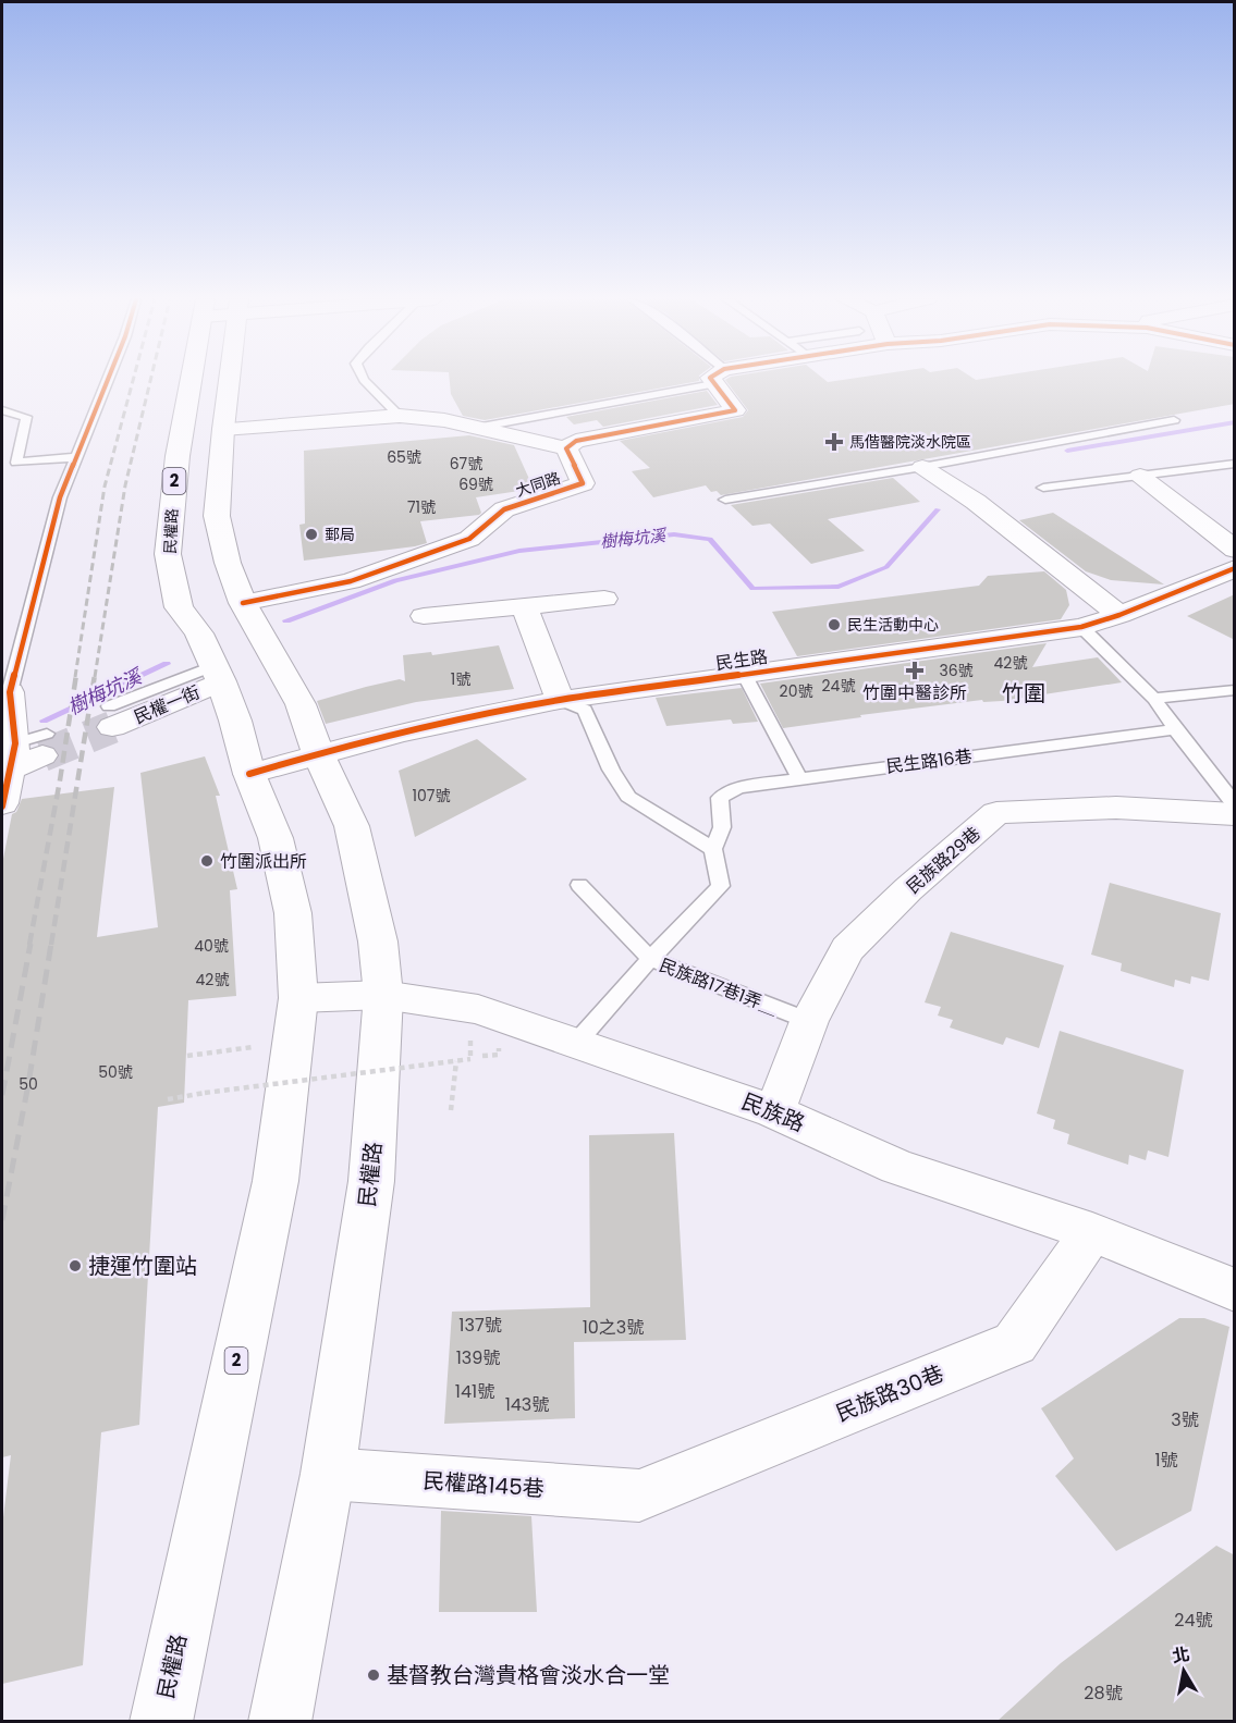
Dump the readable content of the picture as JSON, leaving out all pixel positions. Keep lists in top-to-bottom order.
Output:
{
  "streets": {
    "main road": ["2", "民權路"],
    "street": [
      "大同路",
      "民生路",
      "民權一街",
      "民族路29巷",
      "民族路",
      "民族路30巷",
      "民權路145巷"
    ],
    "lane": ["民生路16巷", "民族路17巷1弄＿"]
  },
  "crossings": [
    ["大同路", "民權路"],
    ["民權路", "民生路"],
    ["民權路", "民權一街"],
    ["民權路", "民族路"],
    ["民權路", "民權路145巷"],
    ["民族路29巷", "民族路17巷1弄＿"],
    ["民族路29巷", "民族路"],
    ["民族路", "民族路30巷"],
    ["民族路30巷", "民權路145巷"]
  ],
  "districts": ["竹圍"],
  "water": ["樹梅坑溪"],
  "places": {
    "health": ["馬偕醫院淡水院區", "竹圍中醫診所"],
    "other": [
      "郵局",
      "民生活動中心",
      "竹圍派出所",
      "捷運竹圍站",
      "基督教台灣貴格會淡水合一堂"
    ]
  },
  "house_numbers": [
    "65號",
    "67號",
    "69號",
    "71號",
    "42號",
    "36號",
    "1號",
    "24號",
    "20號",
    "107號",
    "40號",
    "42號",
    "50號",
    "50",
    "137號",
    "10之3號",
    "139號",
    "141號",
    "143號",
    "3號",
    "1號",
    "24號",
    "28號"
  ],
  "north": "top"
}
